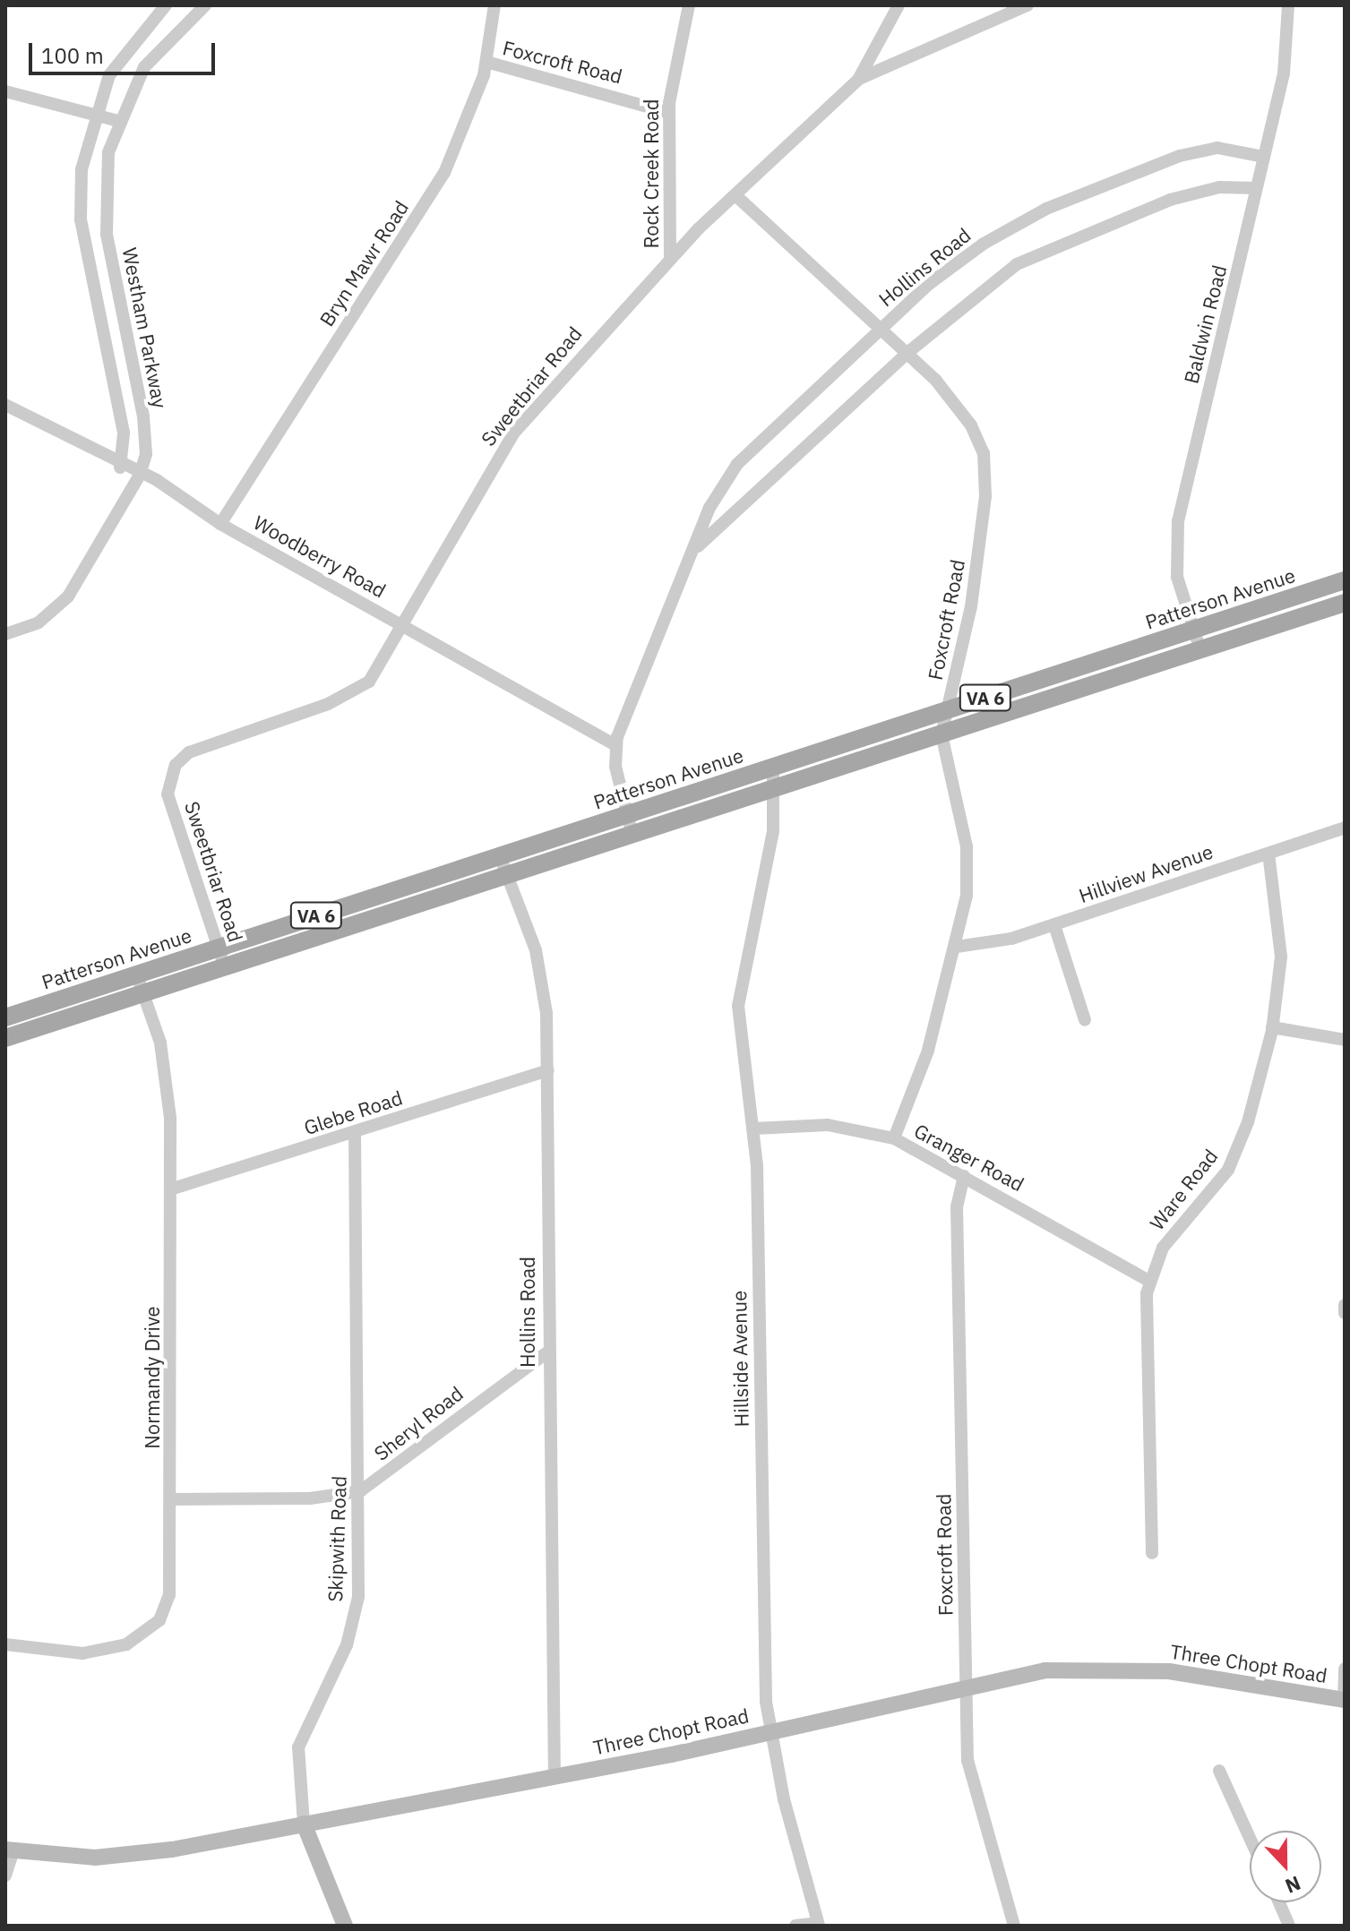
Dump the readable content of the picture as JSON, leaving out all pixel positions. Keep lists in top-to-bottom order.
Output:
{
  "streets": {
    "main road": [
      "Patterson Avenue",
      "VA 6",
      "Skipwith Road",
      "Three Chopt Road"
    ],
    "street": [
      "Foxcroft Road",
      "Rock Creek Road",
      "Bryn Mawr Road",
      "Hollins Road",
      "Baldwin Road",
      "Westham Parkway",
      "Sweetbriar Road",
      "Woodberry Road",
      "Hillview Avenue",
      "Glebe Road",
      "Granger Road",
      "Ware Road",
      "Hillside Avenue",
      "Normandy Drive",
      "Sheryl Road"
    ]
  },
  "crossings": [
    ["Foxcroft Road", "Rock Creek Road"],
    ["Foxcroft Road", "Bryn Mawr Road"],
    ["Foxcroft Road", "Hollins Road"],
    ["Foxcroft Road", "Sweetbriar Road"],
    ["Foxcroft Road", "Patterson Avenue"],
    ["Foxcroft Road", "VA 6"],
    ["Foxcroft Road", "Hillview Avenue"],
    ["Foxcroft Road", "Granger Road"],
    ["Foxcroft Road", "Three Chopt Road"],
    ["Rock Creek Road", "Sweetbriar Road"],
    ["Bryn Mawr Road", "Woodberry Road"],
    ["Hollins Road", "Baldwin Road"],
    ["Hollins Road", "Woodberry Road"],
    ["Hollins Road", "Patterson Avenue"],
    ["Hollins Road", "VA 6"],
    ["Hollins Road", "Glebe Road"],
    ["Hollins Road", "Sheryl Road"],
    ["Hollins Road", "Three Chopt Road"],
    ["Baldwin Road", "Patterson Avenue"],
    ["Baldwin Road", "VA 6"],
    ["Westham Parkway", "Woodberry Road"],
    ["Sweetbriar Road", "Woodberry Road"],
    ["Sweetbriar Road", "Patterson Avenue"],
    ["Sweetbriar Road", "VA 6"],
    ["Patterson Avenue", "Hillside Avenue"],
    ["Patterson Avenue", "Normandy Drive"],
    ["VA 6", "Hillside Avenue"],
    ["VA 6", "Normandy Drive"],
    ["Hillview Avenue", "Ware Road"],
    ["Glebe Road", "Normandy Drive"],
    ["Glebe Road", "Skipwith Road"],
    ["Granger Road", "Ware Road"],
    ["Granger Road", "Hillside Avenue"],
    ["Hillside Avenue", "Three Chopt Road"],
    ["Normandy Drive", "Sheryl Road"],
    ["Sheryl Road", "Skipwith Road"],
    ["Skipwith Road", "Three Chopt Road"]
  ],
  "scale_bar": "100 m",
  "north": "bottom"
}
